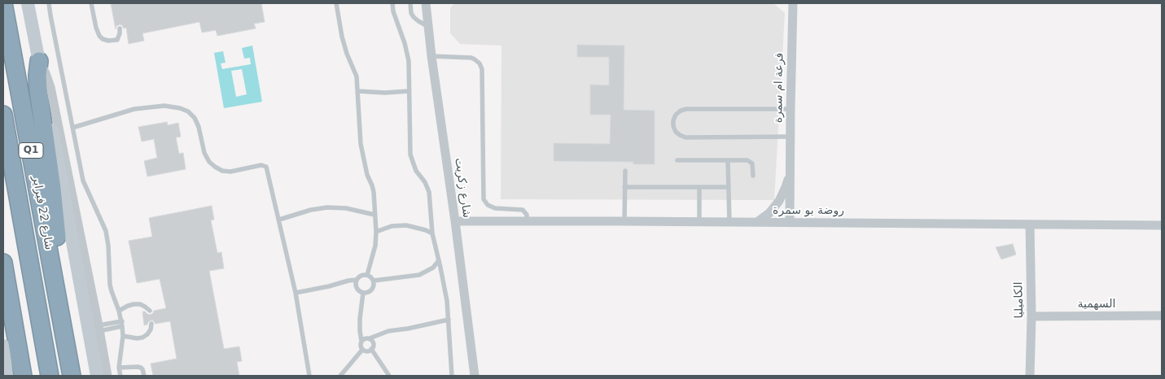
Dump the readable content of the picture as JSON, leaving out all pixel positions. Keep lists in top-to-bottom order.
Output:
{
  "streets": {
    "highway": ["Q1", "شارع 22 فبراير"],
    "street": [
      "فرعة ام سمرة",
      "شارع زكريت",
      "روضة بو سمرة",
      "الكاميليا",
      "السهمية"
    ]
  },
  "crossings": [
    ["فرعة ام سمرة", "روضة بو سمرة"],
    ["شارع زكريت", "روضة بو سمرة"],
    ["روضة بو سمرة", "الكاميليا"],
    ["الكاميليا", "السهمية"]
  ]
}
